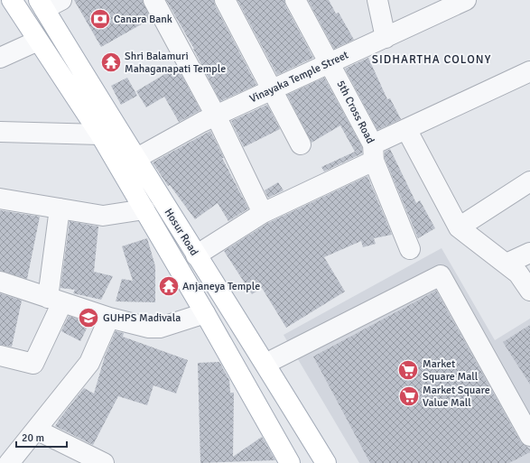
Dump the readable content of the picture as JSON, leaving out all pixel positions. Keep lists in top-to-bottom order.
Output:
{
  "streets": {
    "main road": ["Hosur Road"],
    "street": ["Vinayaka Temple Street", "5th Cross Road"]
  },
  "crossings": [
    ["Vinayaka Temple Street", "5th Cross Road"],
    ["Vinayaka Temple Street", "Hosur Road"]
  ],
  "districts": ["SIDHARTHA COLONY"],
  "places": {
    "bank": ["Canara Bank"],
    "temple": ["Shri Balamuri Mahaganapati Temple", "Anjaneya Temple"],
    "school or university": ["GUHPS Madivala"],
    "supermarket": ["Market Square Mall", "Market Square Value Mall"]
  },
  "scale_bar": "20 m"
}
